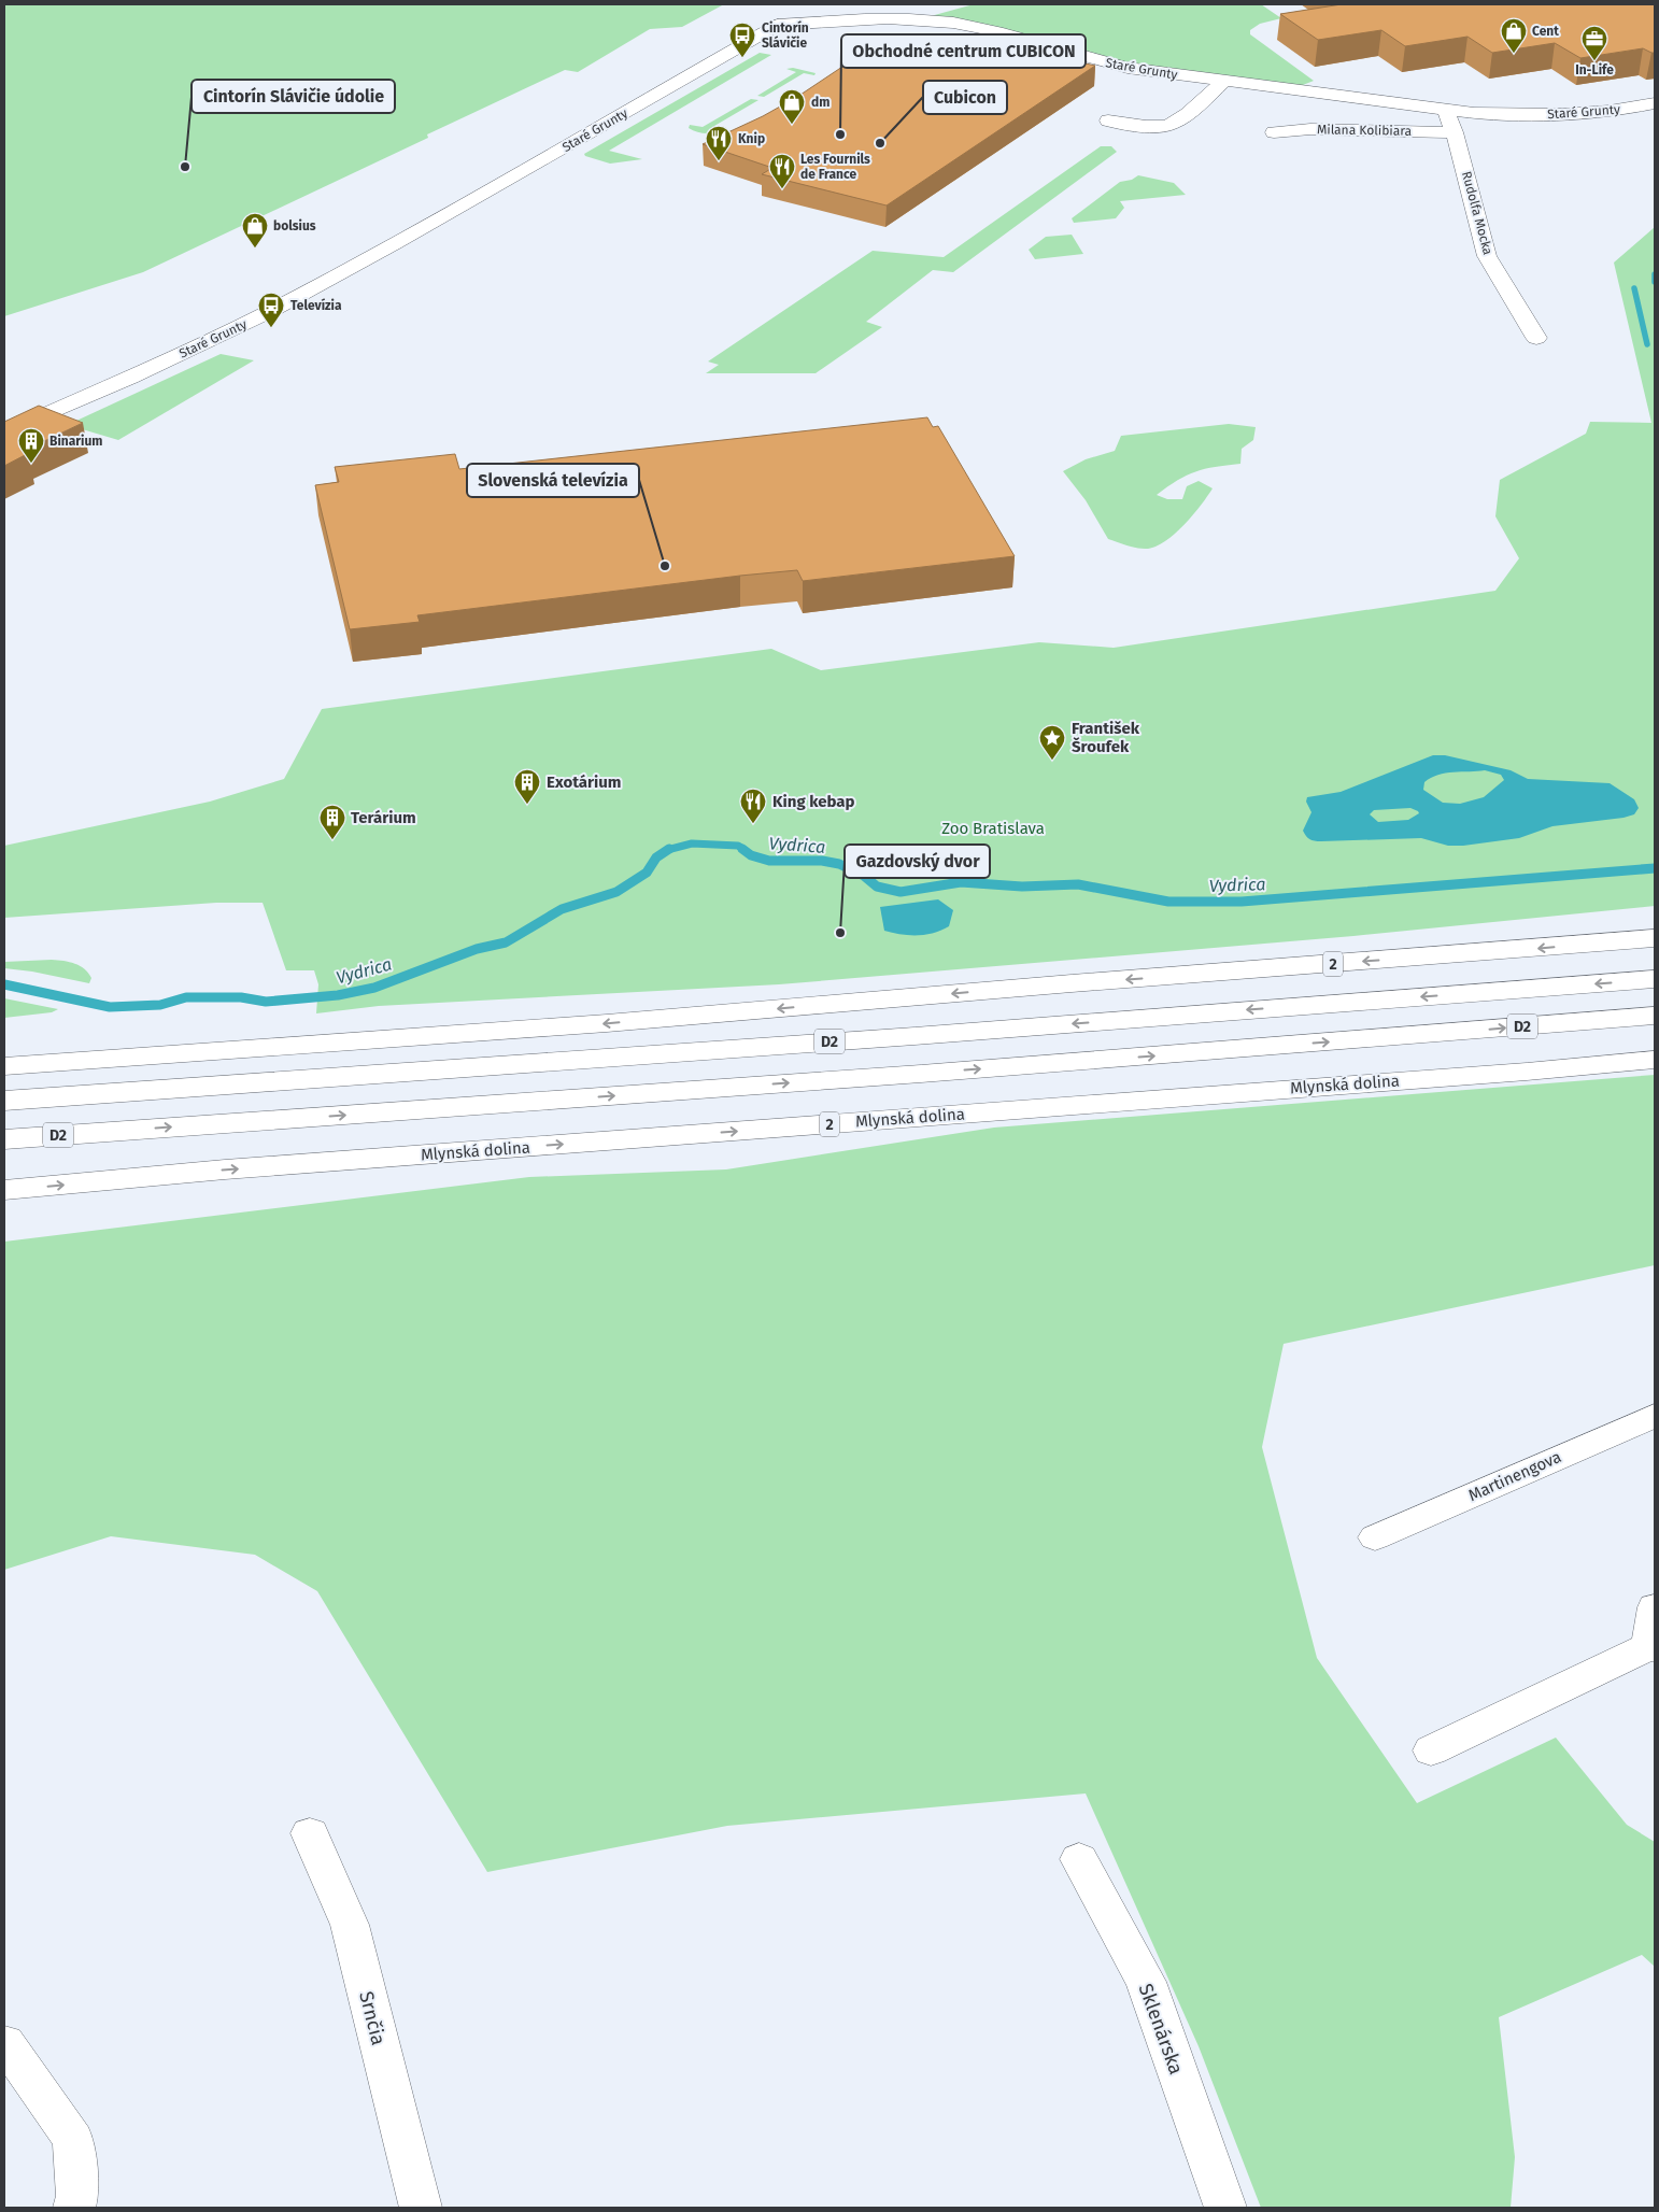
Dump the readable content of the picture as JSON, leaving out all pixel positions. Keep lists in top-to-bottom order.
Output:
{
  "streets": {
    "main road": [
      "Staré Grunty",
      "Milana Kolibiara",
      "Rudolfa Mocka",
      "2",
      "D2",
      "Mlynská dolina",
      "Martinengova",
      "Srnčia",
      "Sklenárska"
    ]
  },
  "crossings": [
    ["Staré Grunty", "Rudolfa Mocka"],
    ["Milana Kolibiara", "Rudolfa Mocka"]
  ],
  "water": ["Vydrica"],
  "parks": ["Zoo Bratislava"],
  "places": {
    "shop": ["Cent", "dm", "bolsius"],
    "bus stop": ["Cintorín Slávičie", "Televízia"],
    "office": ["In-Life"],
    "other": [
      "Obchodné centrum CUBICON",
      "Cubicon",
      "Cintorín Slávičie údolie",
      "Slovenská televízia",
      "Gazdovský dvor"
    ],
    "restaurant": ["Knip", "Les Fournils de France", "King kebap"],
    "building": ["Binarium", "Exotárium", "Terárium"],
    "place": ["František Šroufek"]
  }
}
